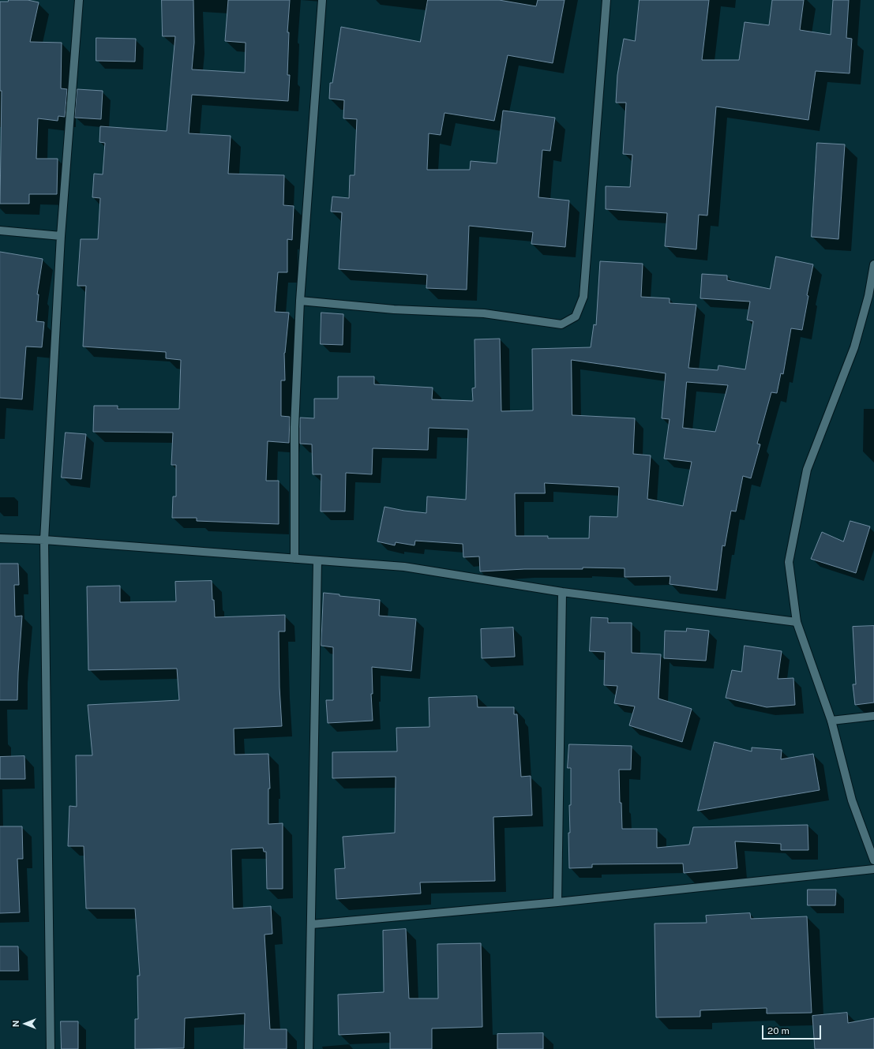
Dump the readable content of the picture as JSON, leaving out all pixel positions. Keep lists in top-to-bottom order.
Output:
{
  "scale_bar": "20 m",
  "north": "left"
}
